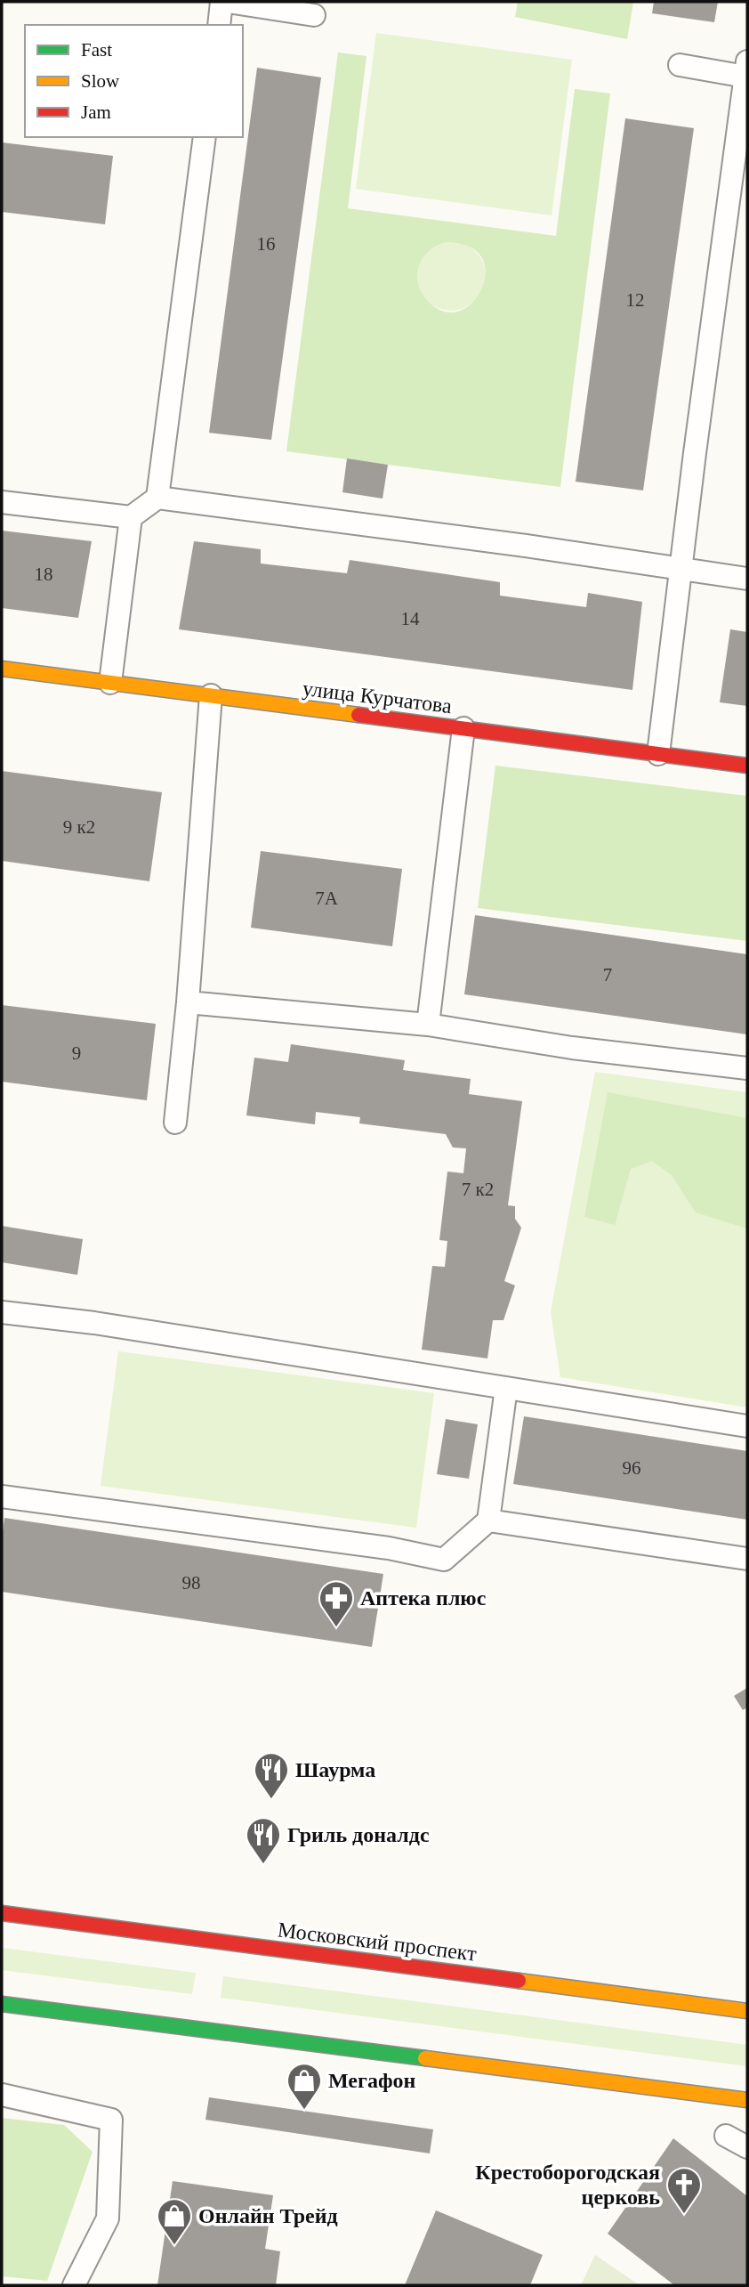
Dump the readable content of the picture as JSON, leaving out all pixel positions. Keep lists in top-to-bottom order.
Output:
{
  "streets": {
    "main road": ["улица Курчатова", "Московский проспект"]
  },
  "places": {
    "pharmacy": ["Аптека плюс"],
    "restaurant": ["Шаурма", "Гриль доналдс"],
    "shop": ["Мегафон", "Онлайн Трейд"],
    "church": ["Крестоборогодская церковь"]
  },
  "house_numbers": [
    "16",
    "12",
    "18",
    "14",
    "9 к2",
    "7А",
    "7",
    "9",
    "7 к2",
    "96",
    "98"
  ],
  "legend": ["Fast", "Slow", "Jam"]
}
